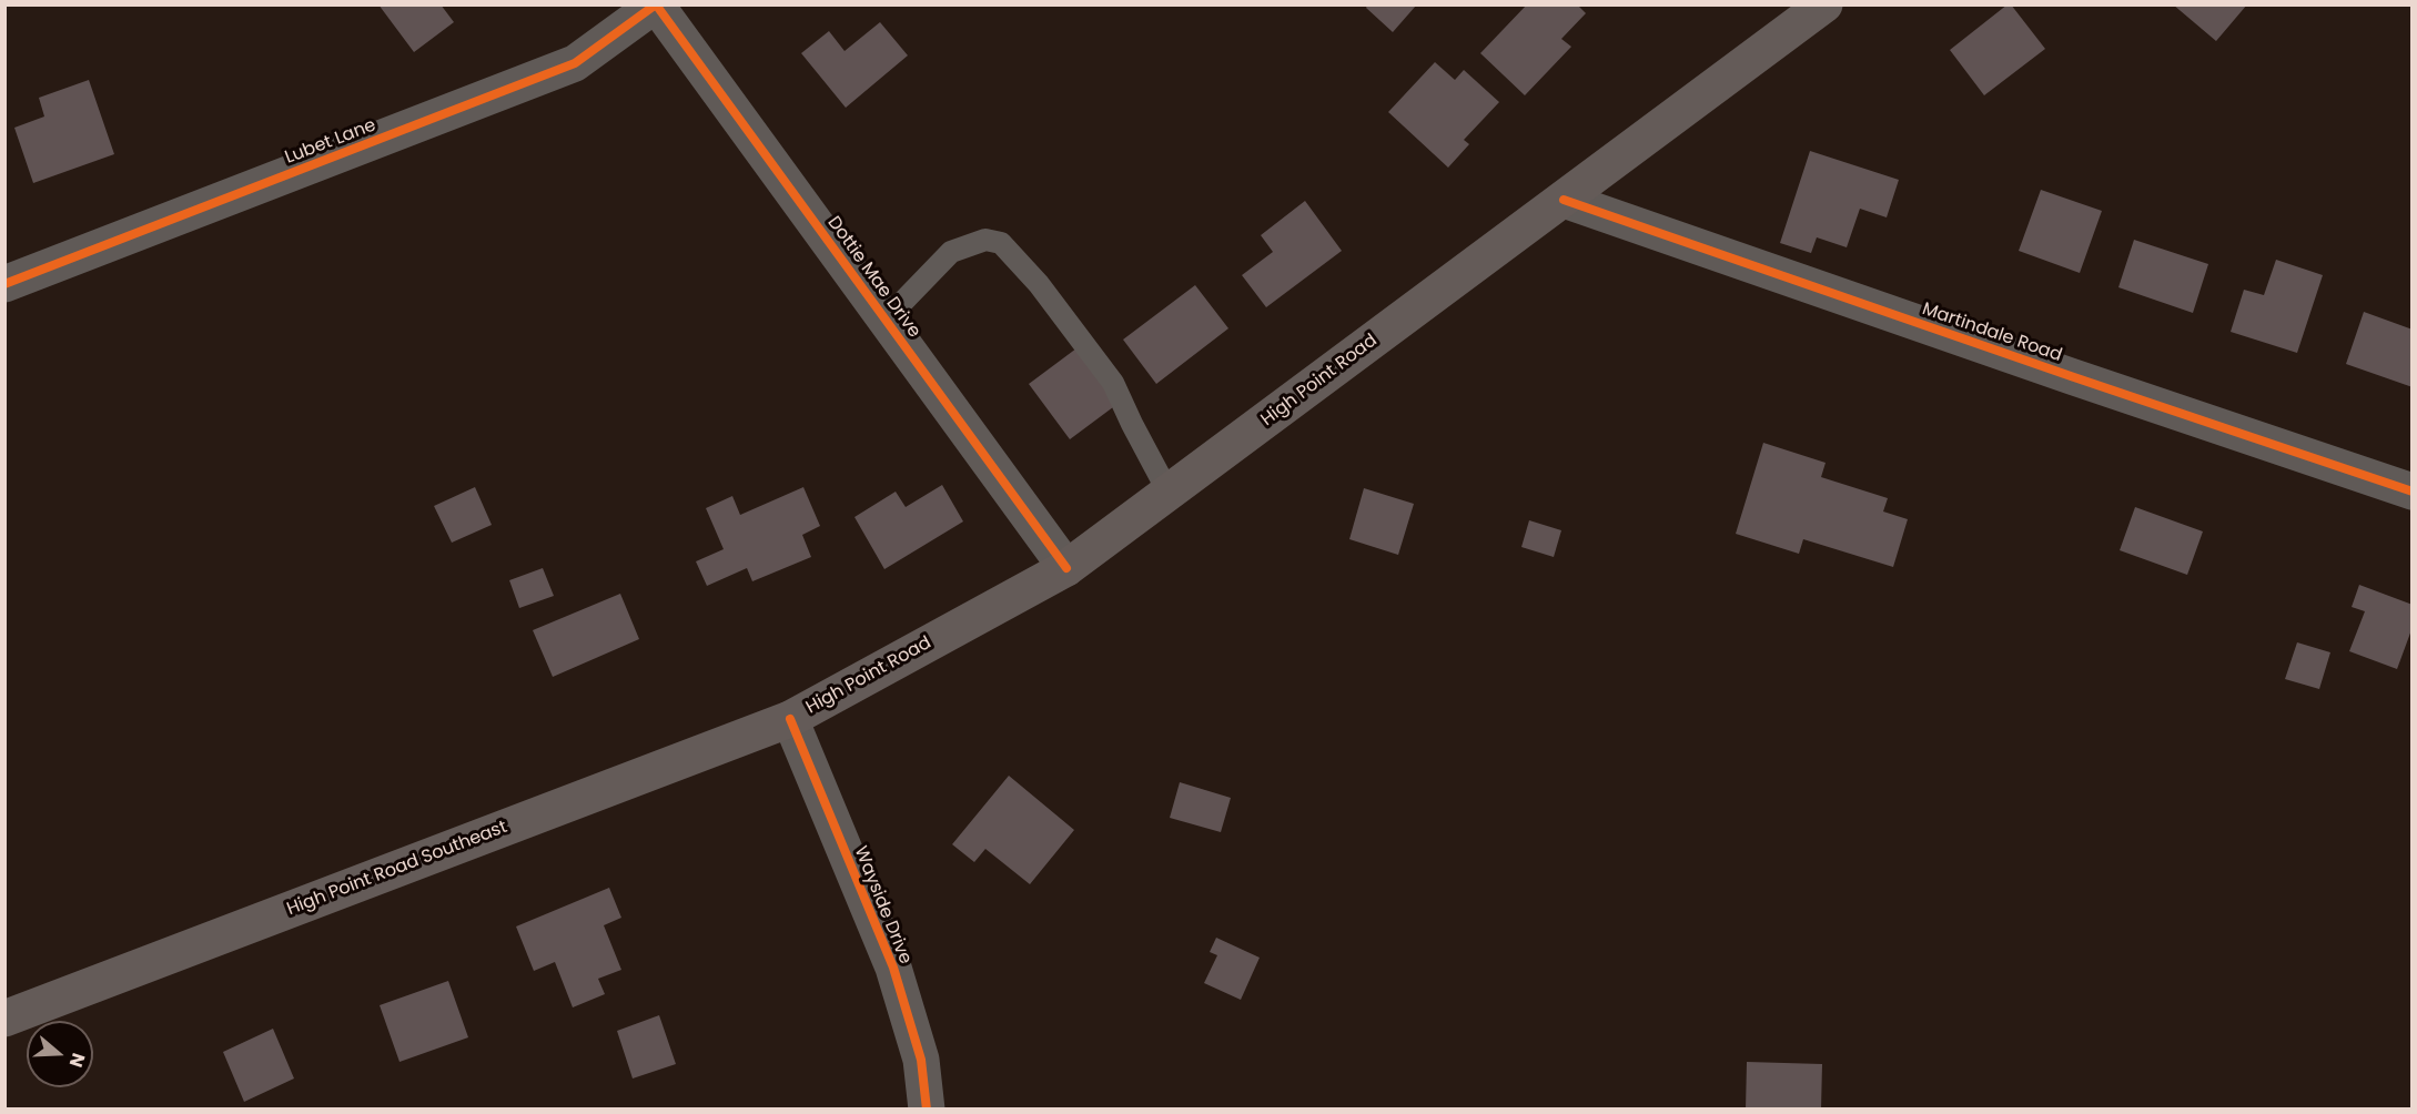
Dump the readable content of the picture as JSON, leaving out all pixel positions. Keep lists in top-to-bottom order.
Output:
{
  "streets": {
    "main road": ["High Point Road", "High Point Road Southeast"],
    "street": [
      "Lubet Lane",
      "Dottie Mae Drive",
      "Martindale Road",
      "Wayside Drive"
    ]
  },
  "crossings": [
    ["Lubet Lane", "Dottie Mae Drive"],
    ["Dottie Mae Drive", "High Point Road"],
    ["Martindale Road", "High Point Road"],
    ["High Point Road", "High Point Road Southeast"],
    ["High Point Road", "Wayside Drive"],
    ["High Point Road Southeast", "Wayside Drive"]
  ],
  "north": "right"
}
